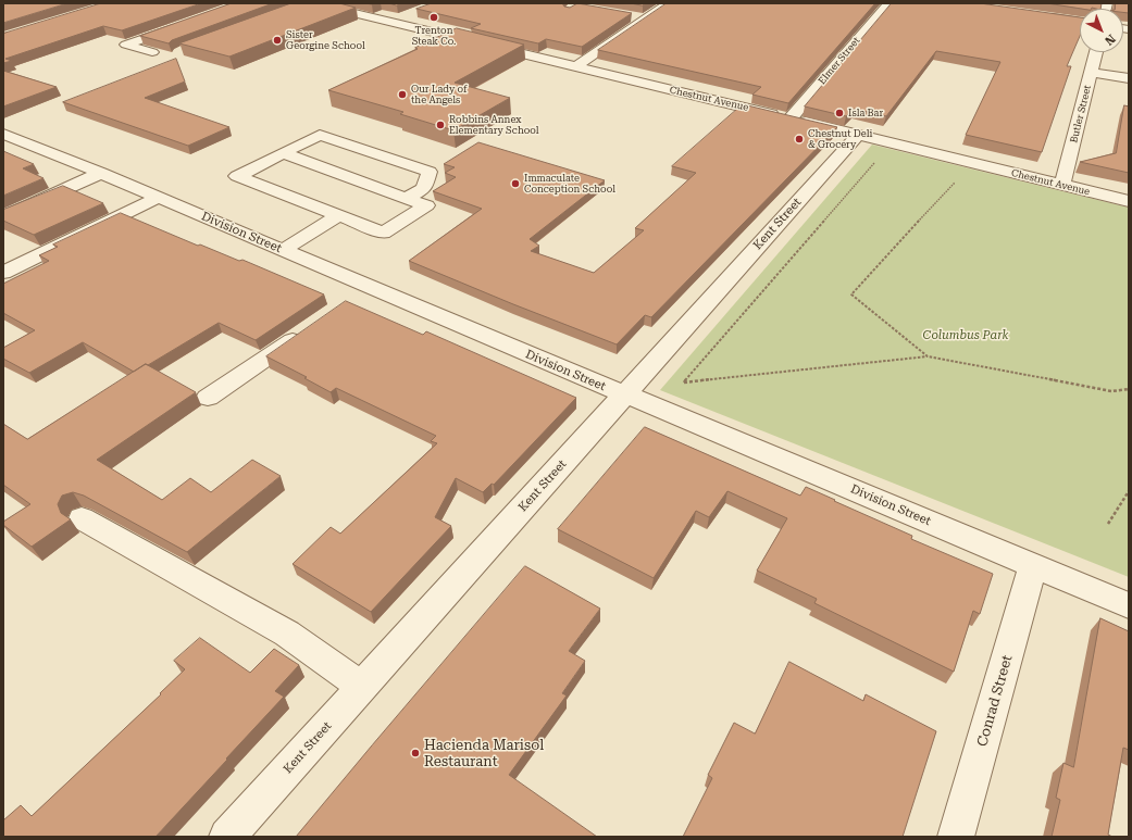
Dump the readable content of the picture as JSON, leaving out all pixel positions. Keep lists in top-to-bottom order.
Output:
{
  "streets": {
    "street": [
      "Elmer Street",
      "Chestnut Avenue",
      "Butler Street",
      "Kent Street",
      "Division Street",
      "Conrad Street"
    ]
  },
  "crossings": [
    ["Elmer Street", "Chestnut Avenue"],
    ["Chestnut Avenue", "Butler Street"],
    ["Chestnut Avenue", "Kent Street"],
    ["Kent Street", "Division Street"],
    ["Division Street", "Conrad Street"]
  ],
  "parks": ["Columbus Park"],
  "places": [
    "Trenton Steak Co.",
    "Sister Georgine School",
    "Our Lady of the Angels",
    "Isla Bar",
    "Robbins Annex Elementary School",
    "Chestnut Deli & Grocery",
    "Immaculate Conception School",
    "Hacienda Marisol Restaurant"
  ],
  "north": "bottom right"
}
